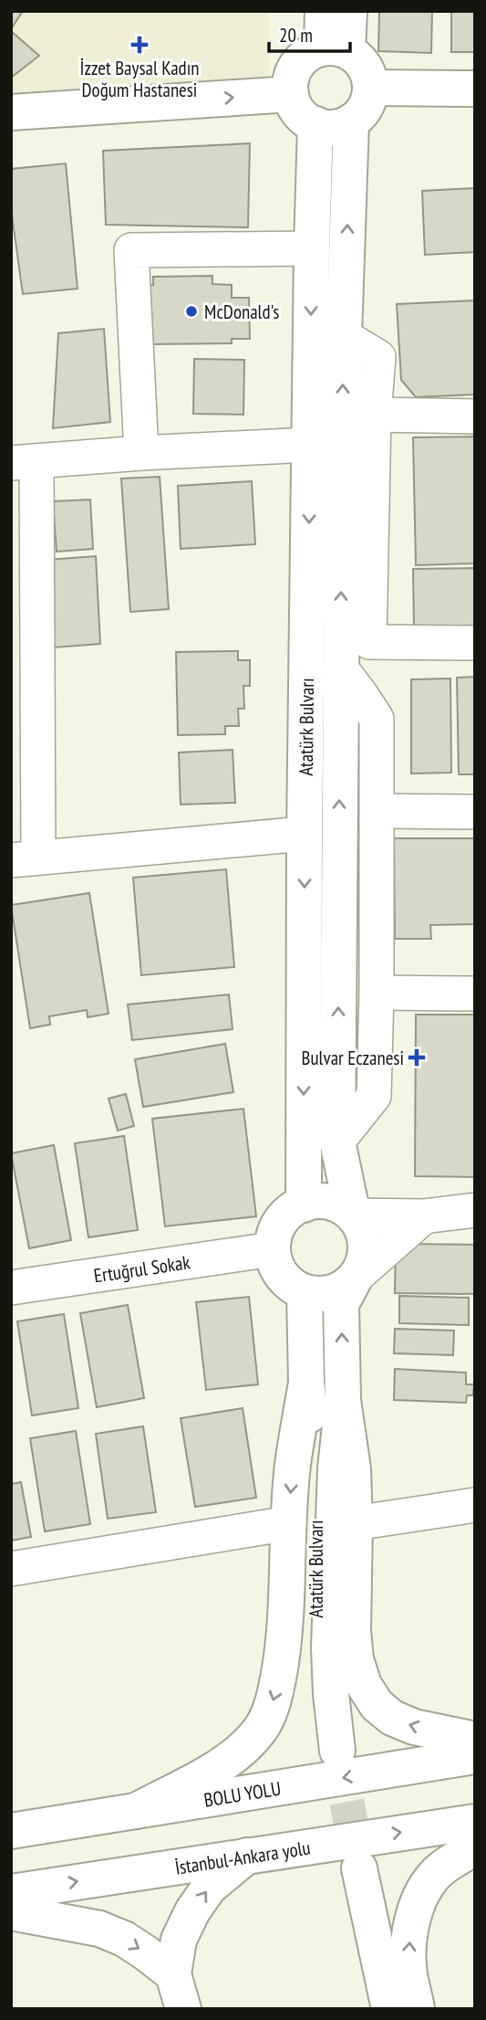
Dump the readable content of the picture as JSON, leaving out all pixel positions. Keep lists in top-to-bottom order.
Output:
{
  "streets": {
    "main road": ["Atatürk Bulvarı", "BOLU YOLU", "İstanbul-Ankara yolu"],
    "street": ["Ertuğrul Sokak"]
  },
  "crossings": [
    ["Atatürk Bulvarı", "Ertuğrul Sokak"]
  ],
  "one_way": ["BOLU YOLU", "İstanbul-Ankara yolu"],
  "places": {
    "health": ["İzzet Baysal Kadın Doğum Hastanesi", "Bulvar Eczanesi"],
    "other": ["McDonald's"]
  },
  "scale_bar": "20 m"
}
